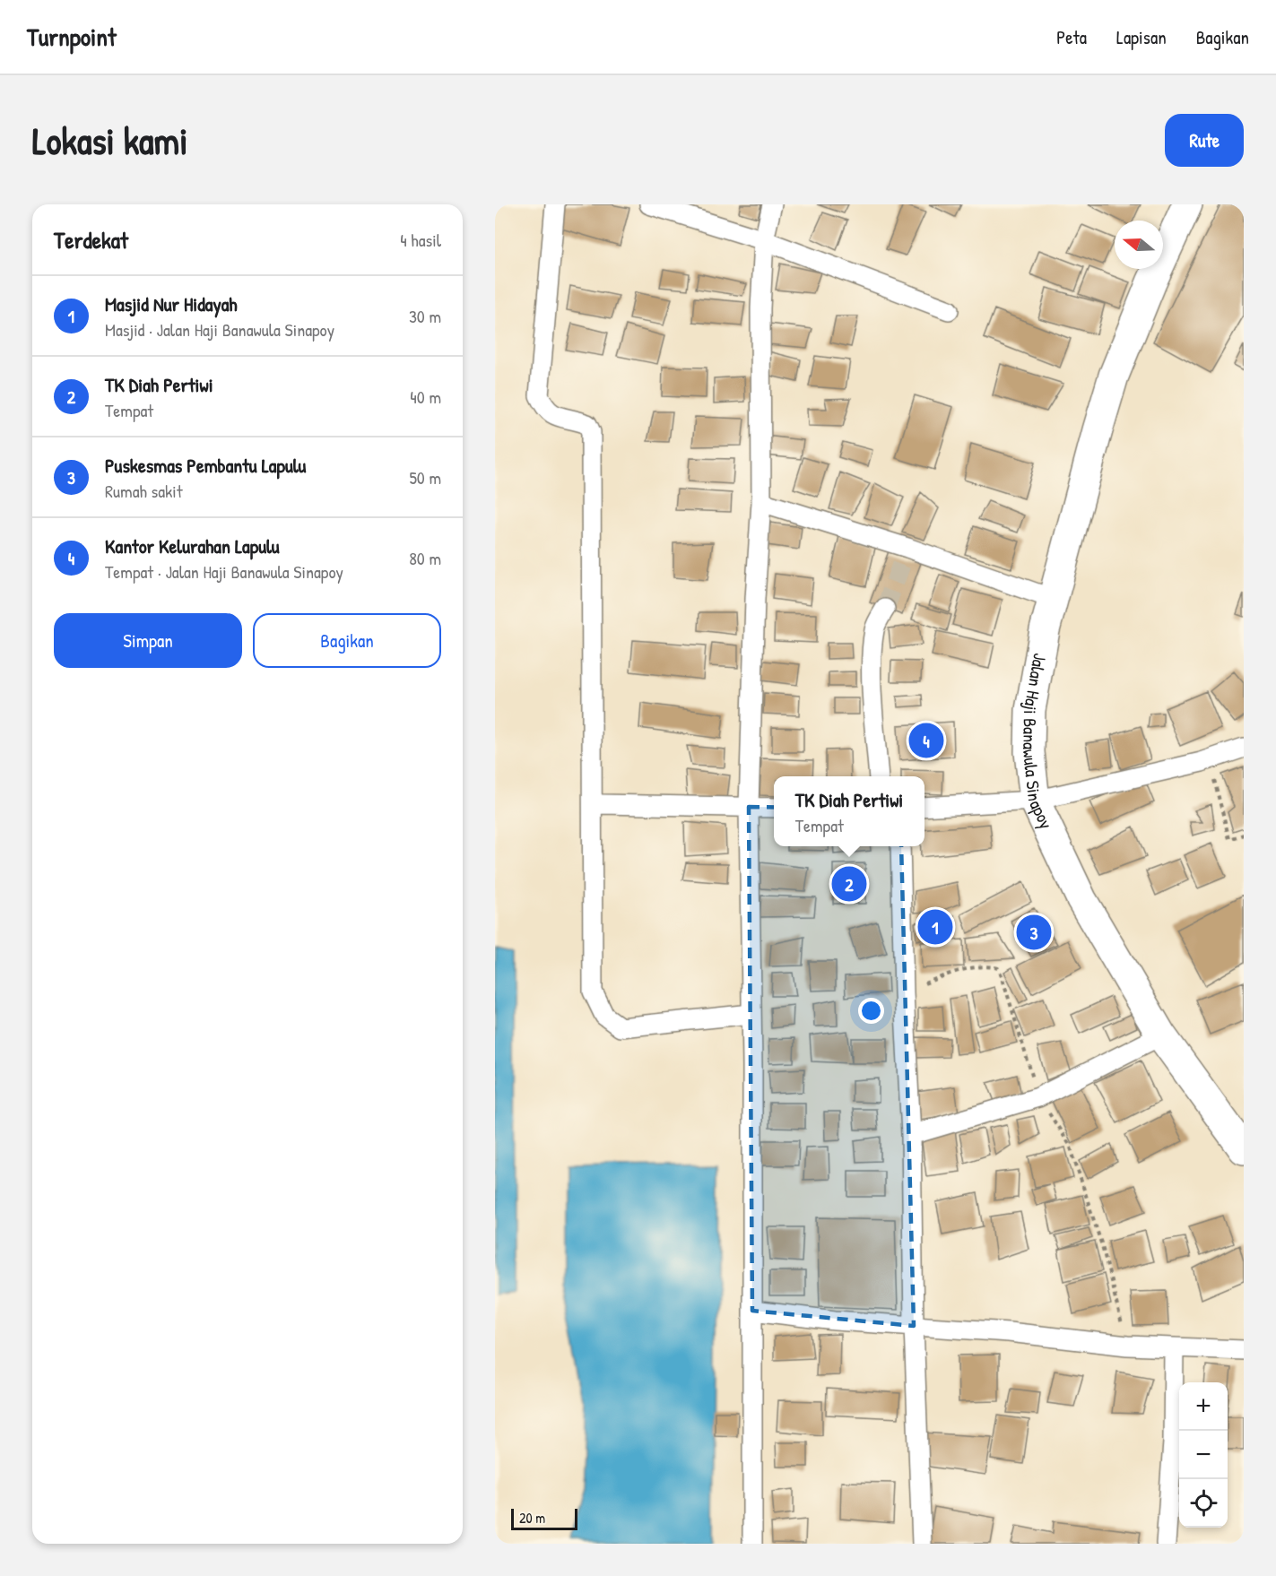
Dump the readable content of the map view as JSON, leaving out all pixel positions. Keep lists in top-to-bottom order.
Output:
{
  "streets": {
    "highway": ["Jalan Haji Banawula Sinapoy"]
  },
  "scale_bar": "20 m",
  "north": "left",
  "page": {
    "header": "Turnpoint",
    "nav": ["Peta", "Lapisan", "Bagikan"],
    "buttons": [
      "Rute",
      ["Simpan", "Bagikan"]
    ],
    "title": "Lokasi kami",
    "heading": ["Terdekat", "4 hasil"],
    "list": [
      {
        "mark": "1",
        "name": "Masjid Nur Hidayah",
        "note": "Masjid · Jalan Haji Banawula Sinapoy",
        "value": "30 m"
      },
      {
        "mark": "2",
        "name": "TK Diah Pertiwi",
        "note": "Tempat",
        "value": "40 m"
      },
      {
        "mark": "3",
        "name": "Puskesmas Pembantu Lapulu",
        "note": "Rumah sakit",
        "value": "50 m"
      },
      {
        "mark": "4",
        "name": "Kantor Kelurahan Lapulu",
        "note": "Tempat · Jalan Haji Banawula Sinapoy",
        "value": "80 m"
      }
    ],
    "pins": [
      "4",
      "2",
      "1",
      "3"
    ],
    "popup": ["TK Diah Pertiwi", "Tempat"],
    "map_buttons": ["+", "−"],
    "scale": "20 m"
  }
}
